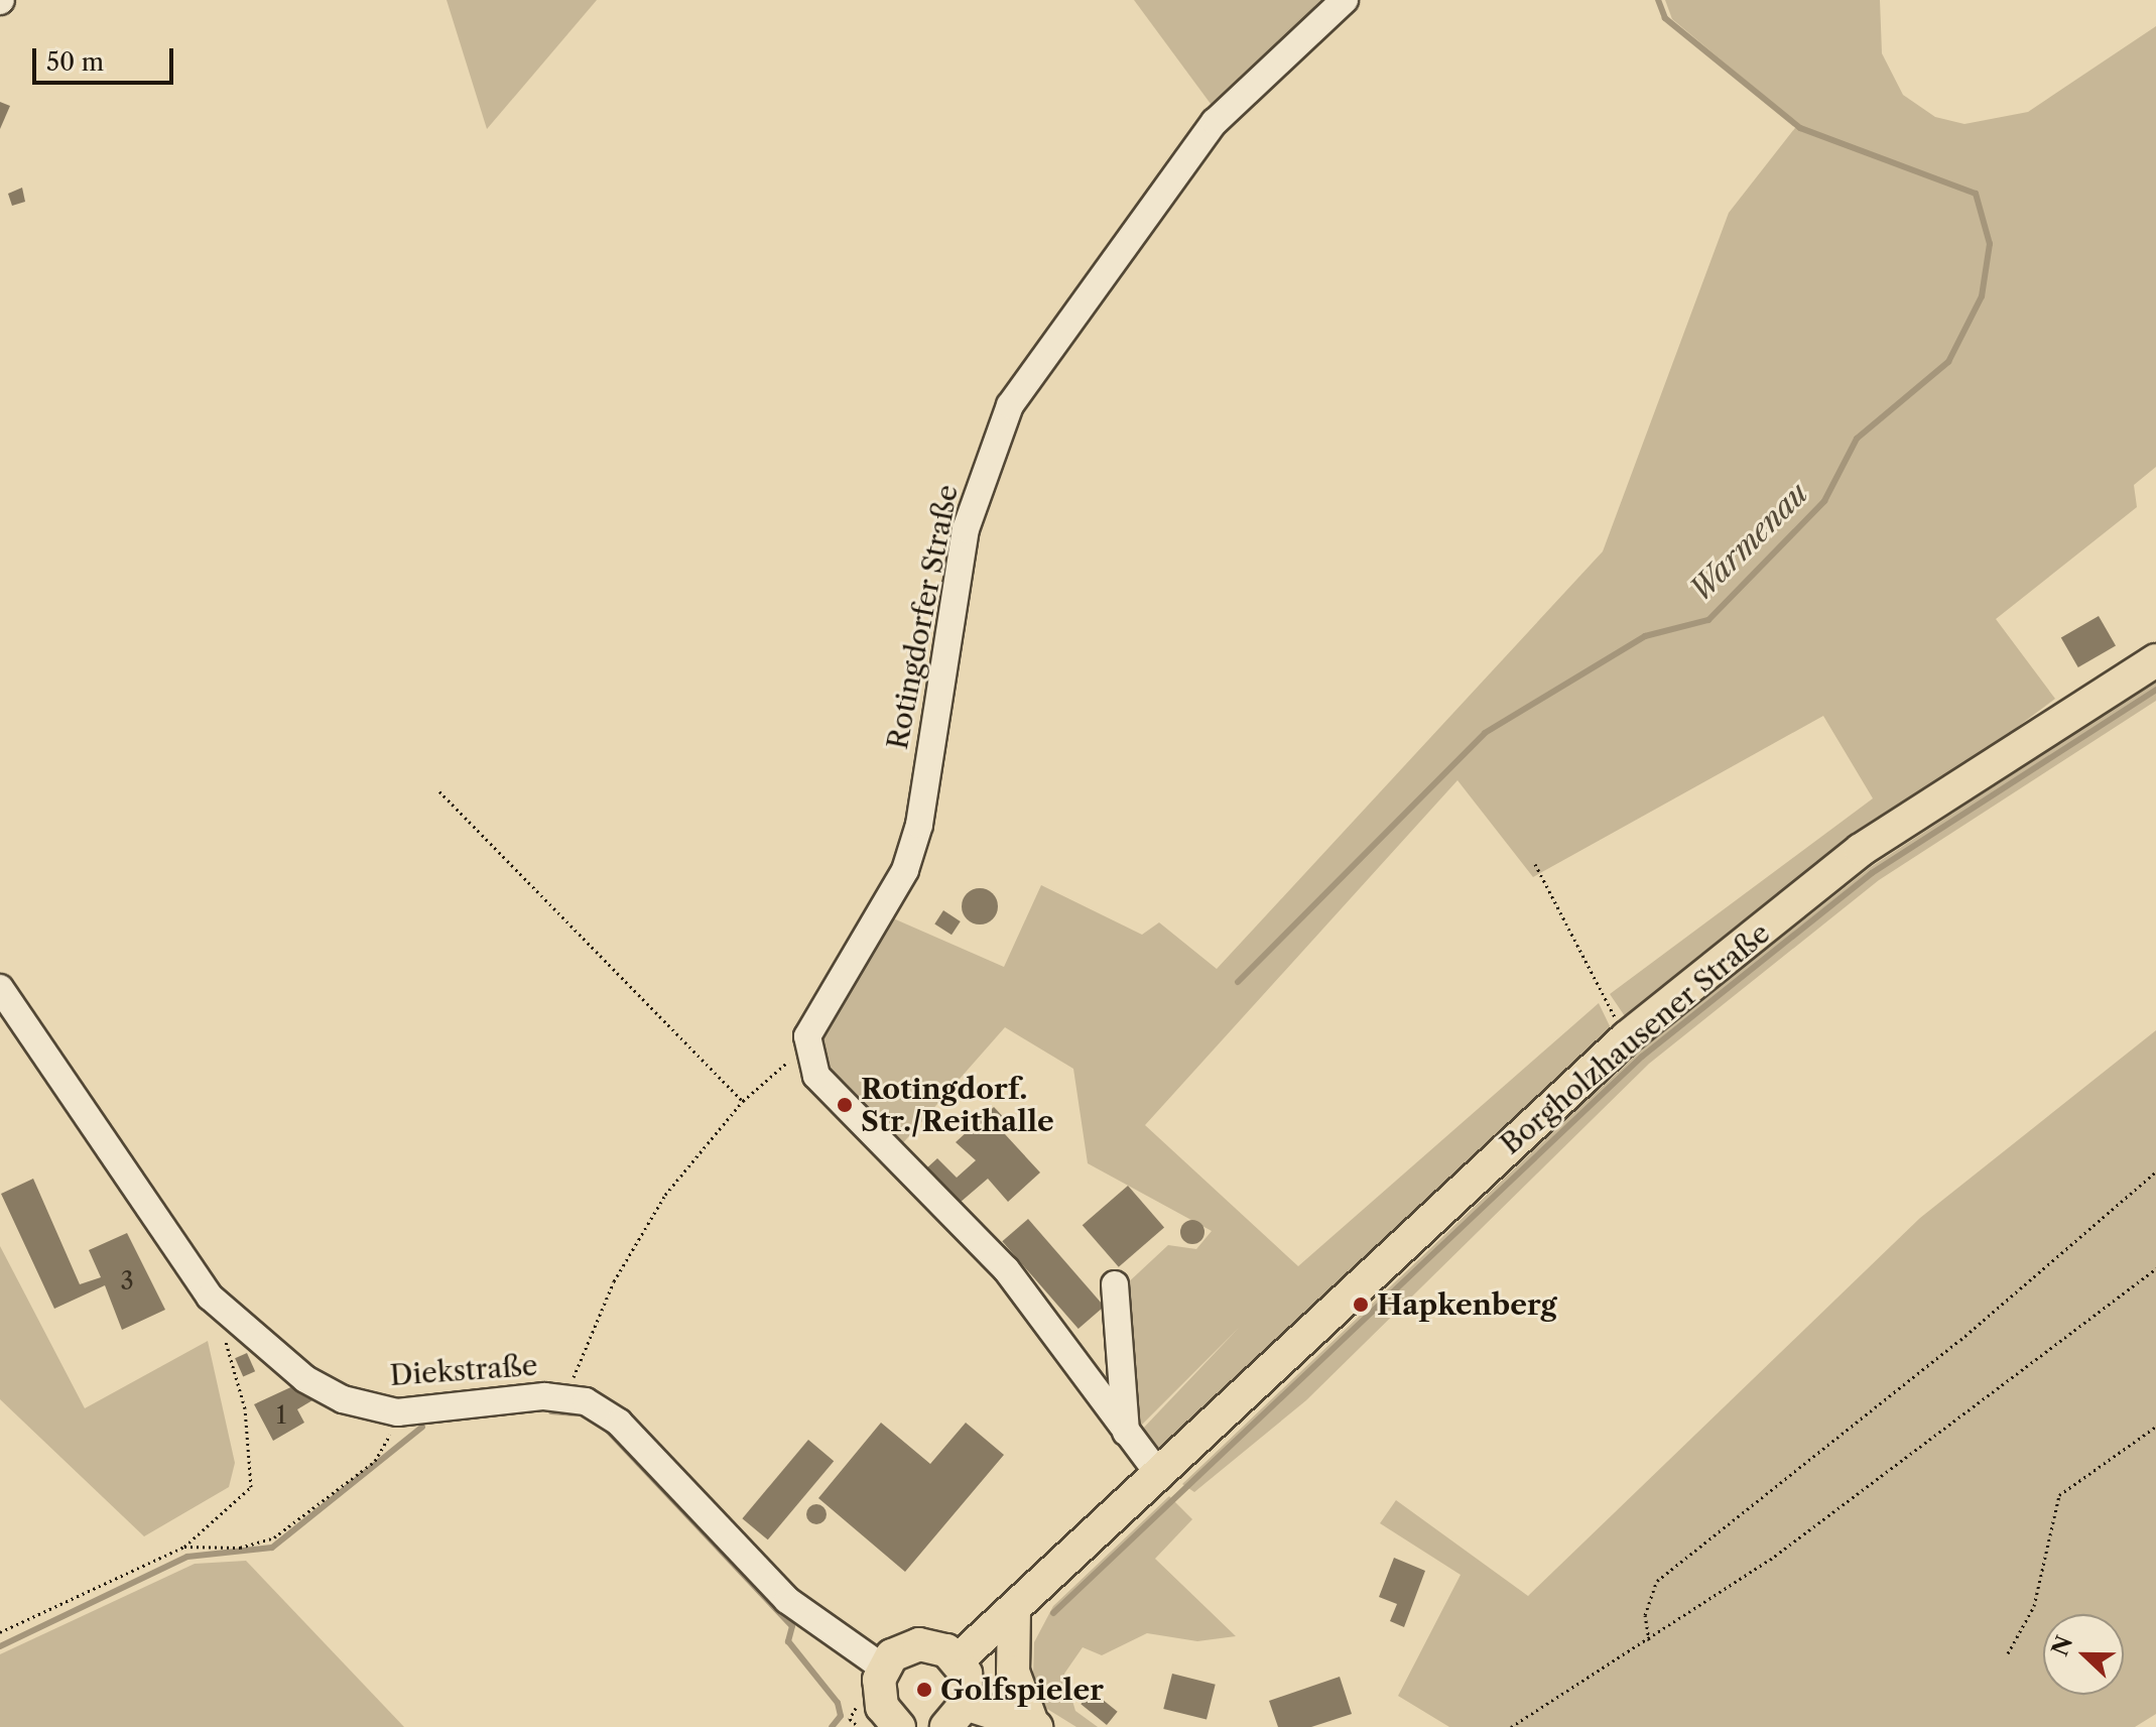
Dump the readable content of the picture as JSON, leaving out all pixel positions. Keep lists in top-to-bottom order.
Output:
{
  "streets": {
    "main road": ["Borgholzhausener Straße"],
    "street": ["Rotingdorfer Straße", "Diekstraße"]
  },
  "water": ["Warmenau"],
  "places": ["Rotingdorf. Str./Reithalle", "Hapkenberg", "Golfspieler"],
  "house_numbers": ["3", "1"],
  "scale_bar": "50 m",
  "north": "left"
}
